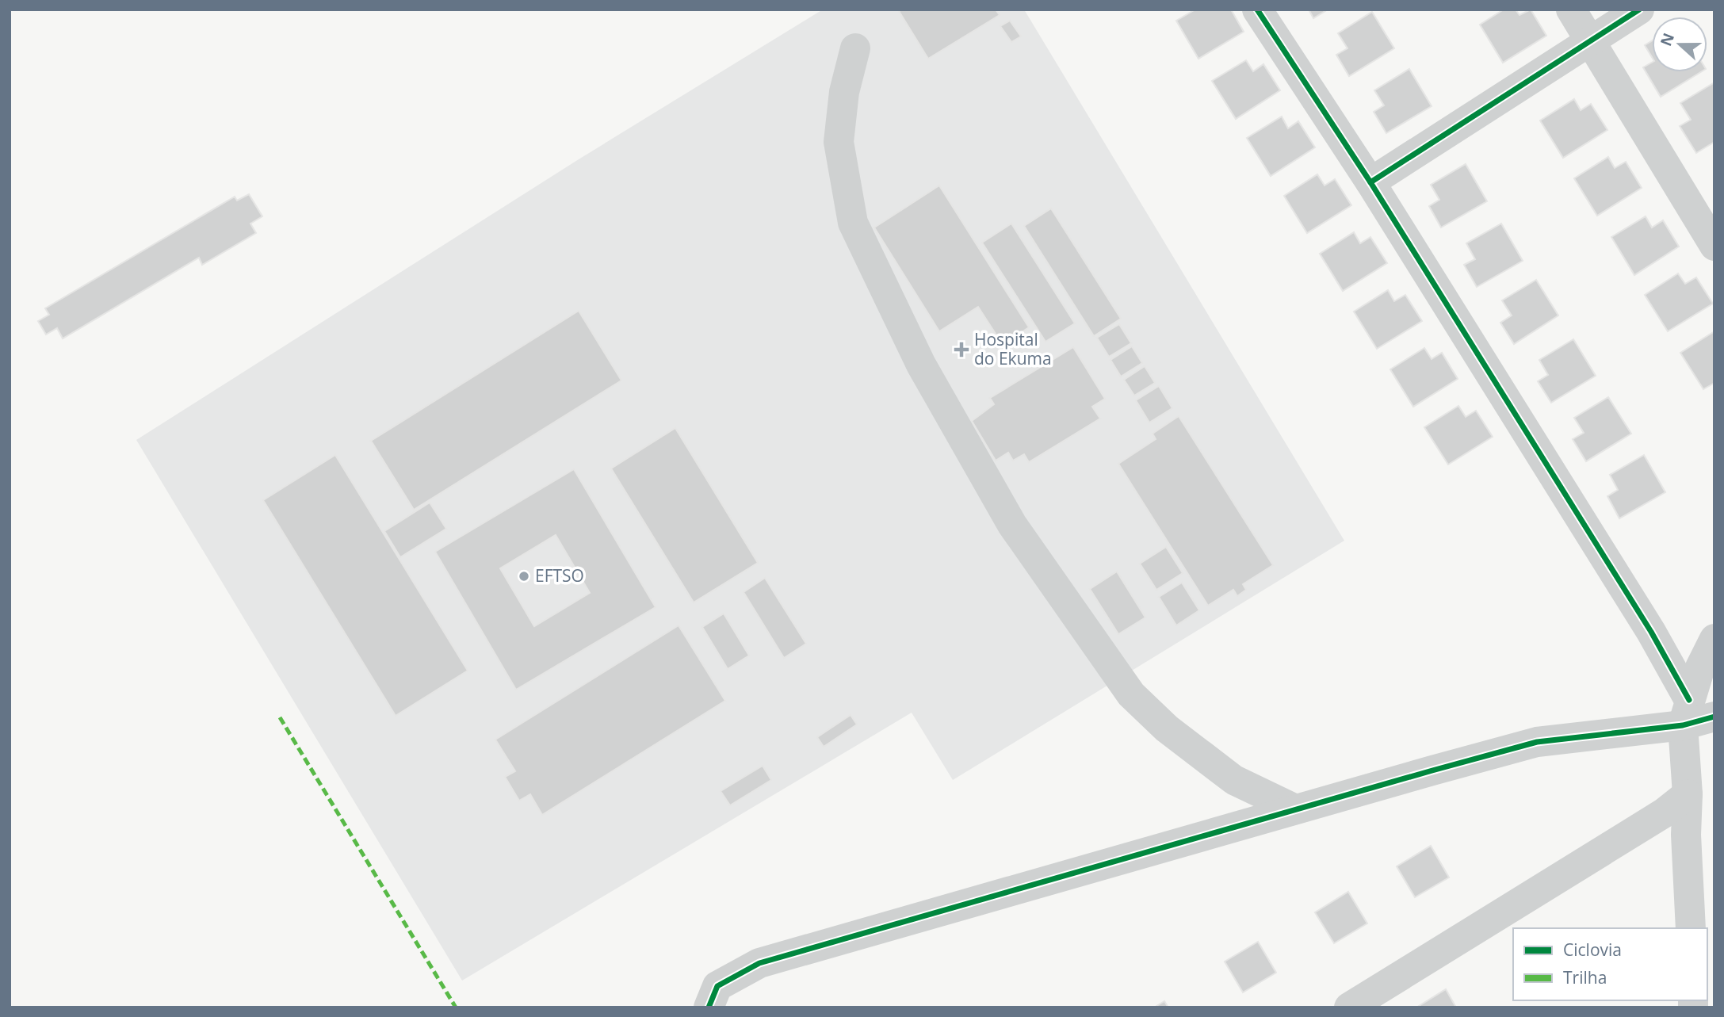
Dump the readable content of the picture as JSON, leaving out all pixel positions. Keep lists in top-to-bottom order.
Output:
{
  "places": {
    "health": ["Hospital do Ekuma"],
    "other": ["EFTSO"]
  },
  "legend": ["Ciclovia", "Trilha"],
  "north": "left"
}
